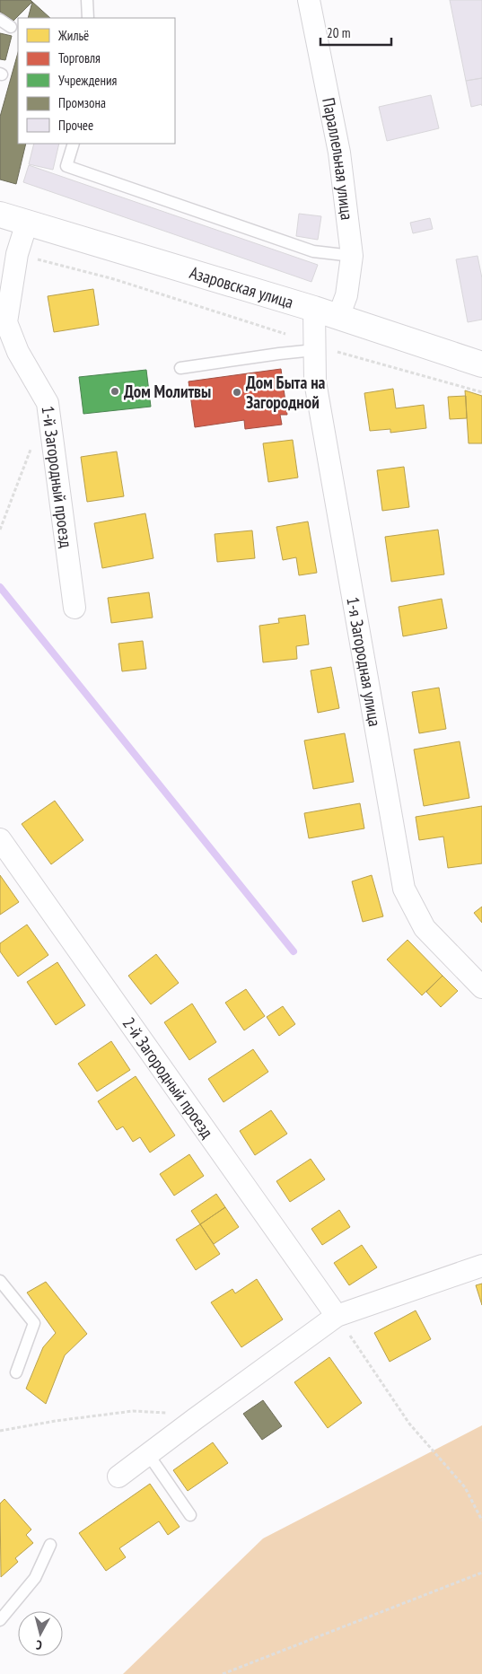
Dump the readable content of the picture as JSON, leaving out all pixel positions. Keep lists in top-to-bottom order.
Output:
{
  "streets": {
    "street": [
      "Параллельная улица",
      "Азаровская улица",
      "1-й Загородный проезд",
      "1-я Загородная улица",
      "2-й Загородный проезд"
    ]
  },
  "crossings": [
    ["Параллельная улица", "Азаровская улица"],
    ["Азаровская улица", "1-й Загородный проезд"],
    ["Азаровская улица", "1-я Загородная улица"]
  ],
  "places": ["Дом Молитвы", "Дом Быта на Загородной"],
  "legend": [
    "Жильё",
    "Торговля",
    "Учреждения",
    "Промзона",
    "Прочее"
  ],
  "scale_bar": "20 m",
  "north": "bottom"
}
